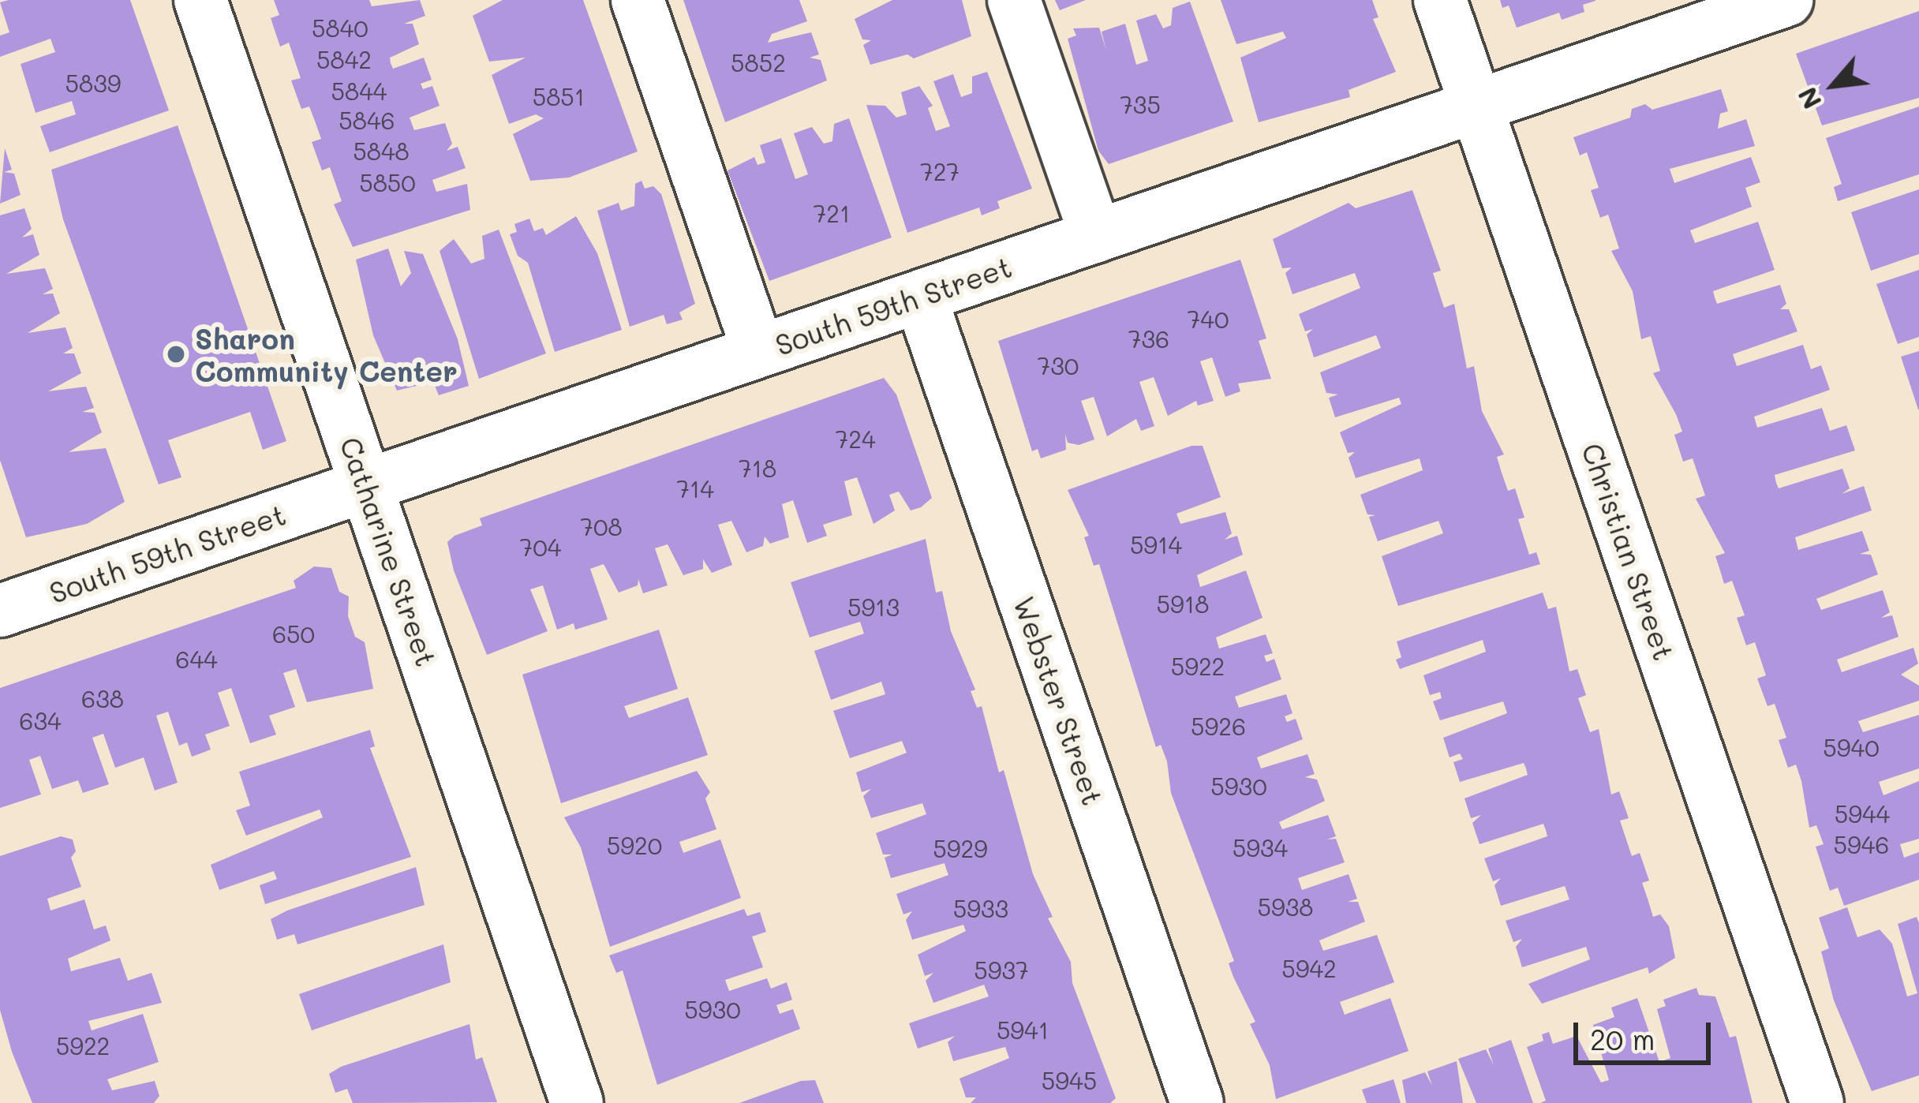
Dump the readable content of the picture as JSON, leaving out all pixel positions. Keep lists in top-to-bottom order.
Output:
{
  "streets": {
    "street": [
      "South 59th Street",
      "Catharine Street",
      "Christian Street",
      "Webster Street"
    ]
  },
  "crossings": [
    ["South 59th Street", "Catharine Street"],
    ["South 59th Street", "Christian Street"],
    ["South 59th Street", "Webster Street"]
  ],
  "places": ["Sharon Community Center"],
  "house_numbers": [
    "5840",
    "5842",
    "5852",
    "5839",
    "5844",
    "5851",
    "735",
    "5846",
    "5848",
    "727",
    "5850",
    "721",
    "740",
    "736",
    "730",
    "724",
    "718",
    "714",
    "708",
    "5914",
    "704",
    "5918",
    "5913",
    "650",
    "644",
    "5922",
    "638",
    "634",
    "5926",
    "5940",
    "5930",
    "5944",
    "5946",
    "5920",
    "5934",
    "5929",
    "5938",
    "5933",
    "5942",
    "5937",
    "5930",
    "5941",
    "5922",
    "5945"
  ],
  "scale_bar": "20 m",
  "north": "bottom left"
}
